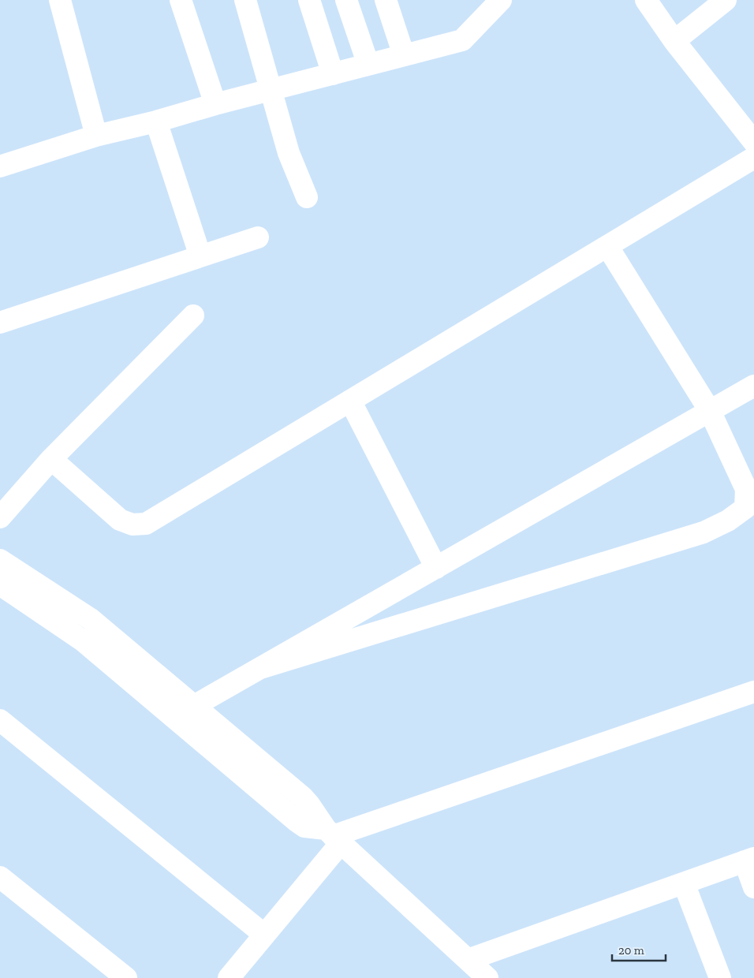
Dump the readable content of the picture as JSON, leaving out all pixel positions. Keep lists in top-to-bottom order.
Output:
{
  "scale_bar": "20 m"
}
